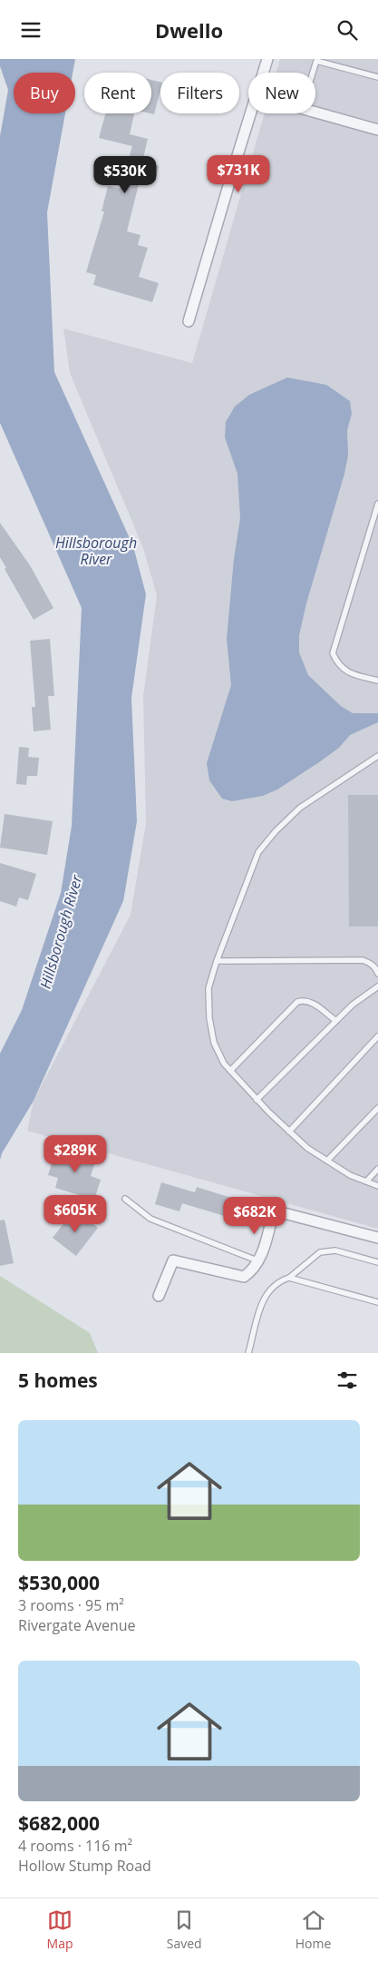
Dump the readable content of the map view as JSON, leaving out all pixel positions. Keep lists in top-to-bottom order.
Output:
{
  "water": ["Hillsborough River"],
  "page": {
    "header": "Dwello",
    "chip": [
      "Buy",
      "Rent",
      "Filters",
      "New"
    ],
    "price": [
      "$731K",
      "$530K",
      "$289K",
      "$605K",
      "$682K"
    ],
    "heading": "5 homes",
    "list": [
      {
        "name": "$530,000",
        "note": "3 rooms · 95 m² · Rivergate Avenue"
      },
      {
        "name": "$682,000",
        "note": "4 rooms · 116 m² · Hollow Stump Road"
      }
    ],
    "tabs": ["Map", "Saved", "Home"]
  }
}
